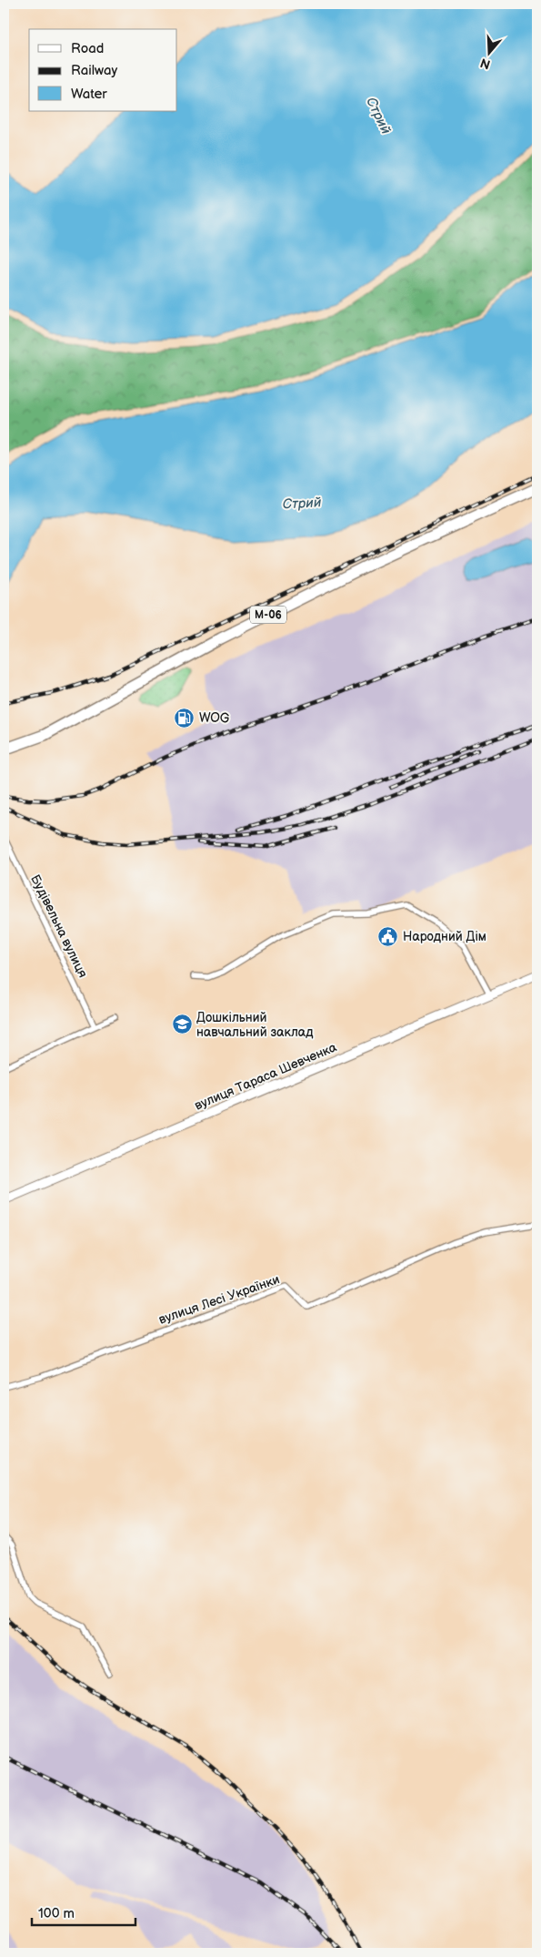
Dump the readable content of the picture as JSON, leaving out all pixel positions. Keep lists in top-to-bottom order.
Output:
{
  "streets": {
    "highway": ["М-06"],
    "street": ["Будівельна вулиця", "вулиця Тараса Шевченка", "вулиця Лесі Українки"]
  },
  "water": ["Стрий"],
  "places": {
    "fuel station": ["WOG"],
    "public building": ["Народний Дім"],
    "school or university": ["Дошкільний навчальний заклад"]
  },
  "legend": ["Road", "Railway", "Water"],
  "scale_bar": "100 m",
  "north": "bottom"
}
